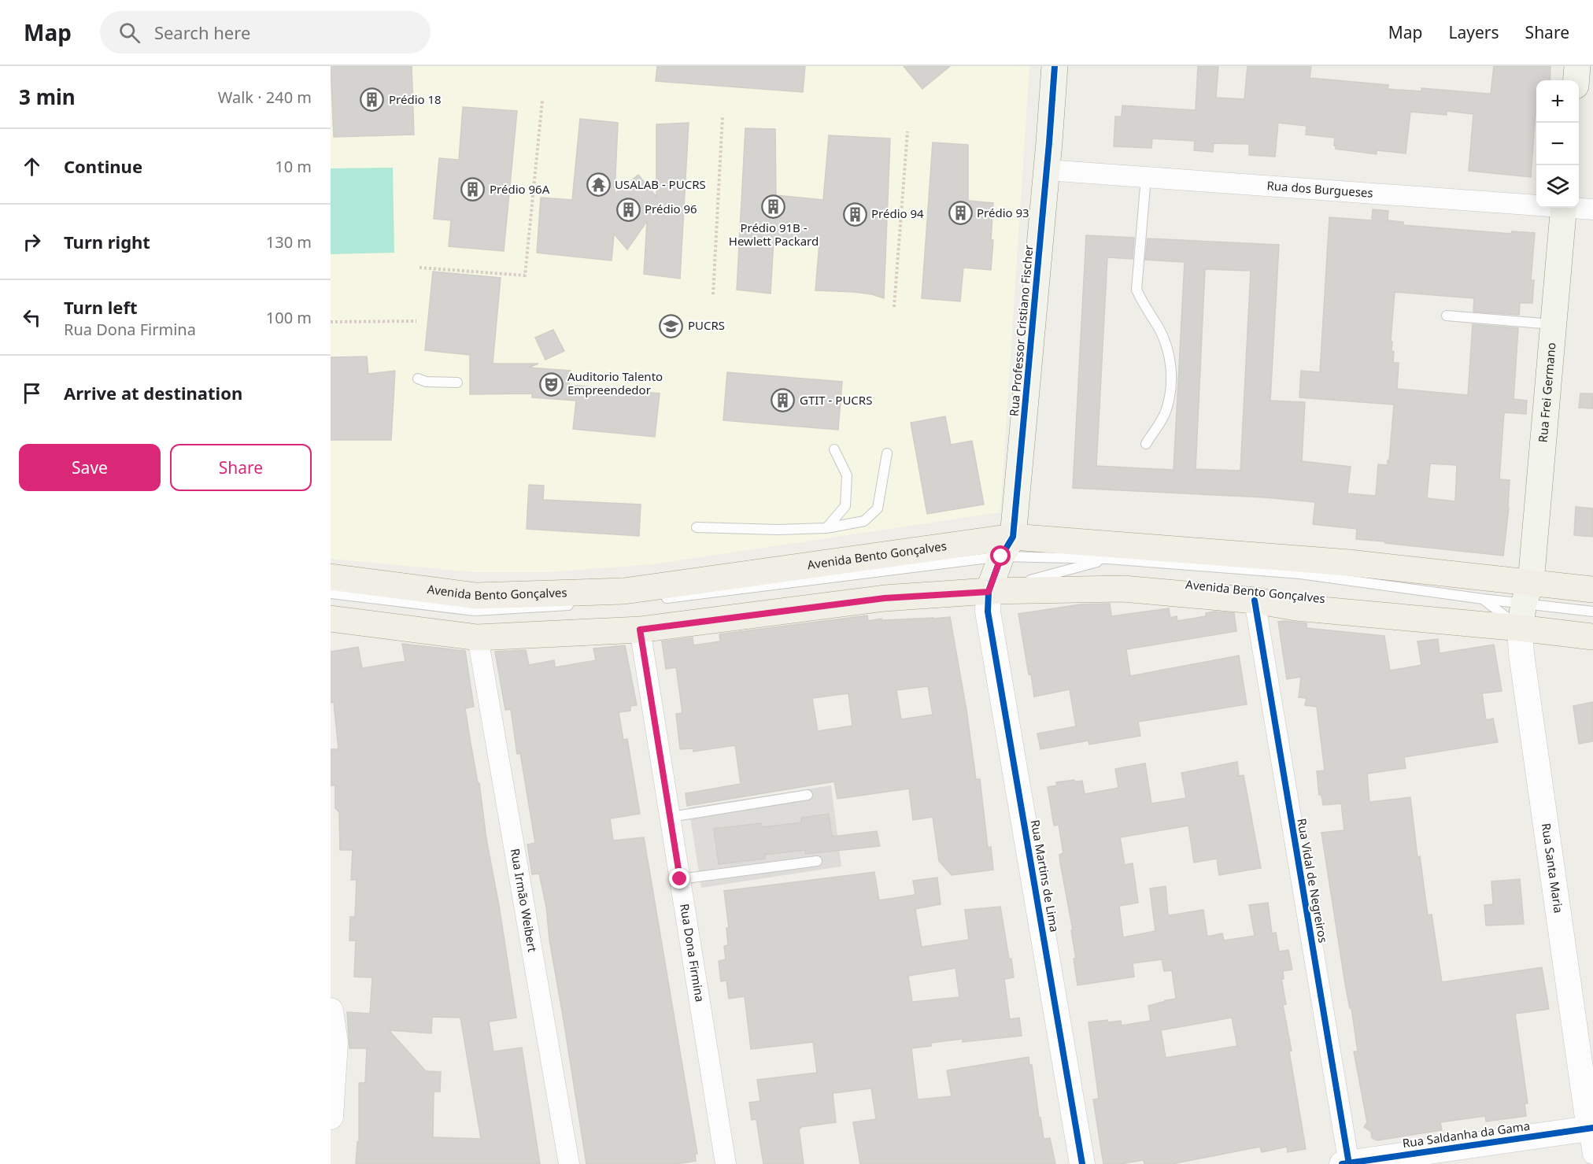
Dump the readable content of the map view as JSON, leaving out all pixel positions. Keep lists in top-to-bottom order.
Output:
{
  "streets": {
    "main road": [
      "Rua Professor Cristiano Fischer",
      "Rua Frei Germano",
      "Avenida Bento Gonçalves",
      "Rua Santa Maria"
    ],
    "street": [
      "Rua dos Burgueses",
      "Rua Martins de Lima",
      "Rua Vidal de Negreiros",
      "Rua Irmão Weibert",
      "Rua Dona Firmina",
      "Rua Saldanha da Gama"
    ]
  },
  "crossings": [
    ["Rua dos Burgueses", "Rua Professor Cristiano Fischer"],
    ["Rua Professor Cristiano Fischer", "Avenida Bento Gonçalves"],
    ["Rua Professor Cristiano Fischer", "Rua Martins de Lima"],
    ["Rua Frei Germano", "Avenida Bento Gonçalves"],
    ["Rua Frei Germano", "Rua Santa Maria"],
    ["Avenida Bento Gonçalves", "Rua Santa Maria"],
    ["Avenida Bento Gonçalves", "Rua Martins de Lima"],
    ["Avenida Bento Gonçalves", "Rua Vidal de Negreiros"],
    ["Avenida Bento Gonçalves", "Rua Irmão Weibert"],
    ["Avenida Bento Gonçalves", "Rua Dona Firmina"],
    ["Rua Santa Maria", "Rua Saldanha da Gama"],
    ["Rua Vidal de Negreiros", "Rua Saldanha da Gama"]
  ],
  "places": {
    "building": [
      "Prédio 18",
      "Prédio 96A",
      "Prédio 91B - Hewlett Packard",
      "Prédio 96",
      "Prédio 93",
      "Prédio 94",
      "GTIT - PUCRS"
    ],
    "temple": ["USALAB - PUCRS"],
    "school or university": ["PUCRS"],
    "theatre": ["Auditorio Talento Empreendedor"]
  },
  "page": {
    "header": "Map",
    "search": "Search here",
    "nav": ["Map", "Layers", "Share"],
    "heading": ["3 min", "Walk · 240 m"],
    "map_buttons": ["+", "−"],
    "list": [
      ["Continue", "10 m"],
      ["Turn right", "130 m"],
      ["Turn left", "Rua Dona Firmina", "100 m"],
      "Arrive at destination"
    ],
    "buttons": ["Save", "Share"]
  }
}
